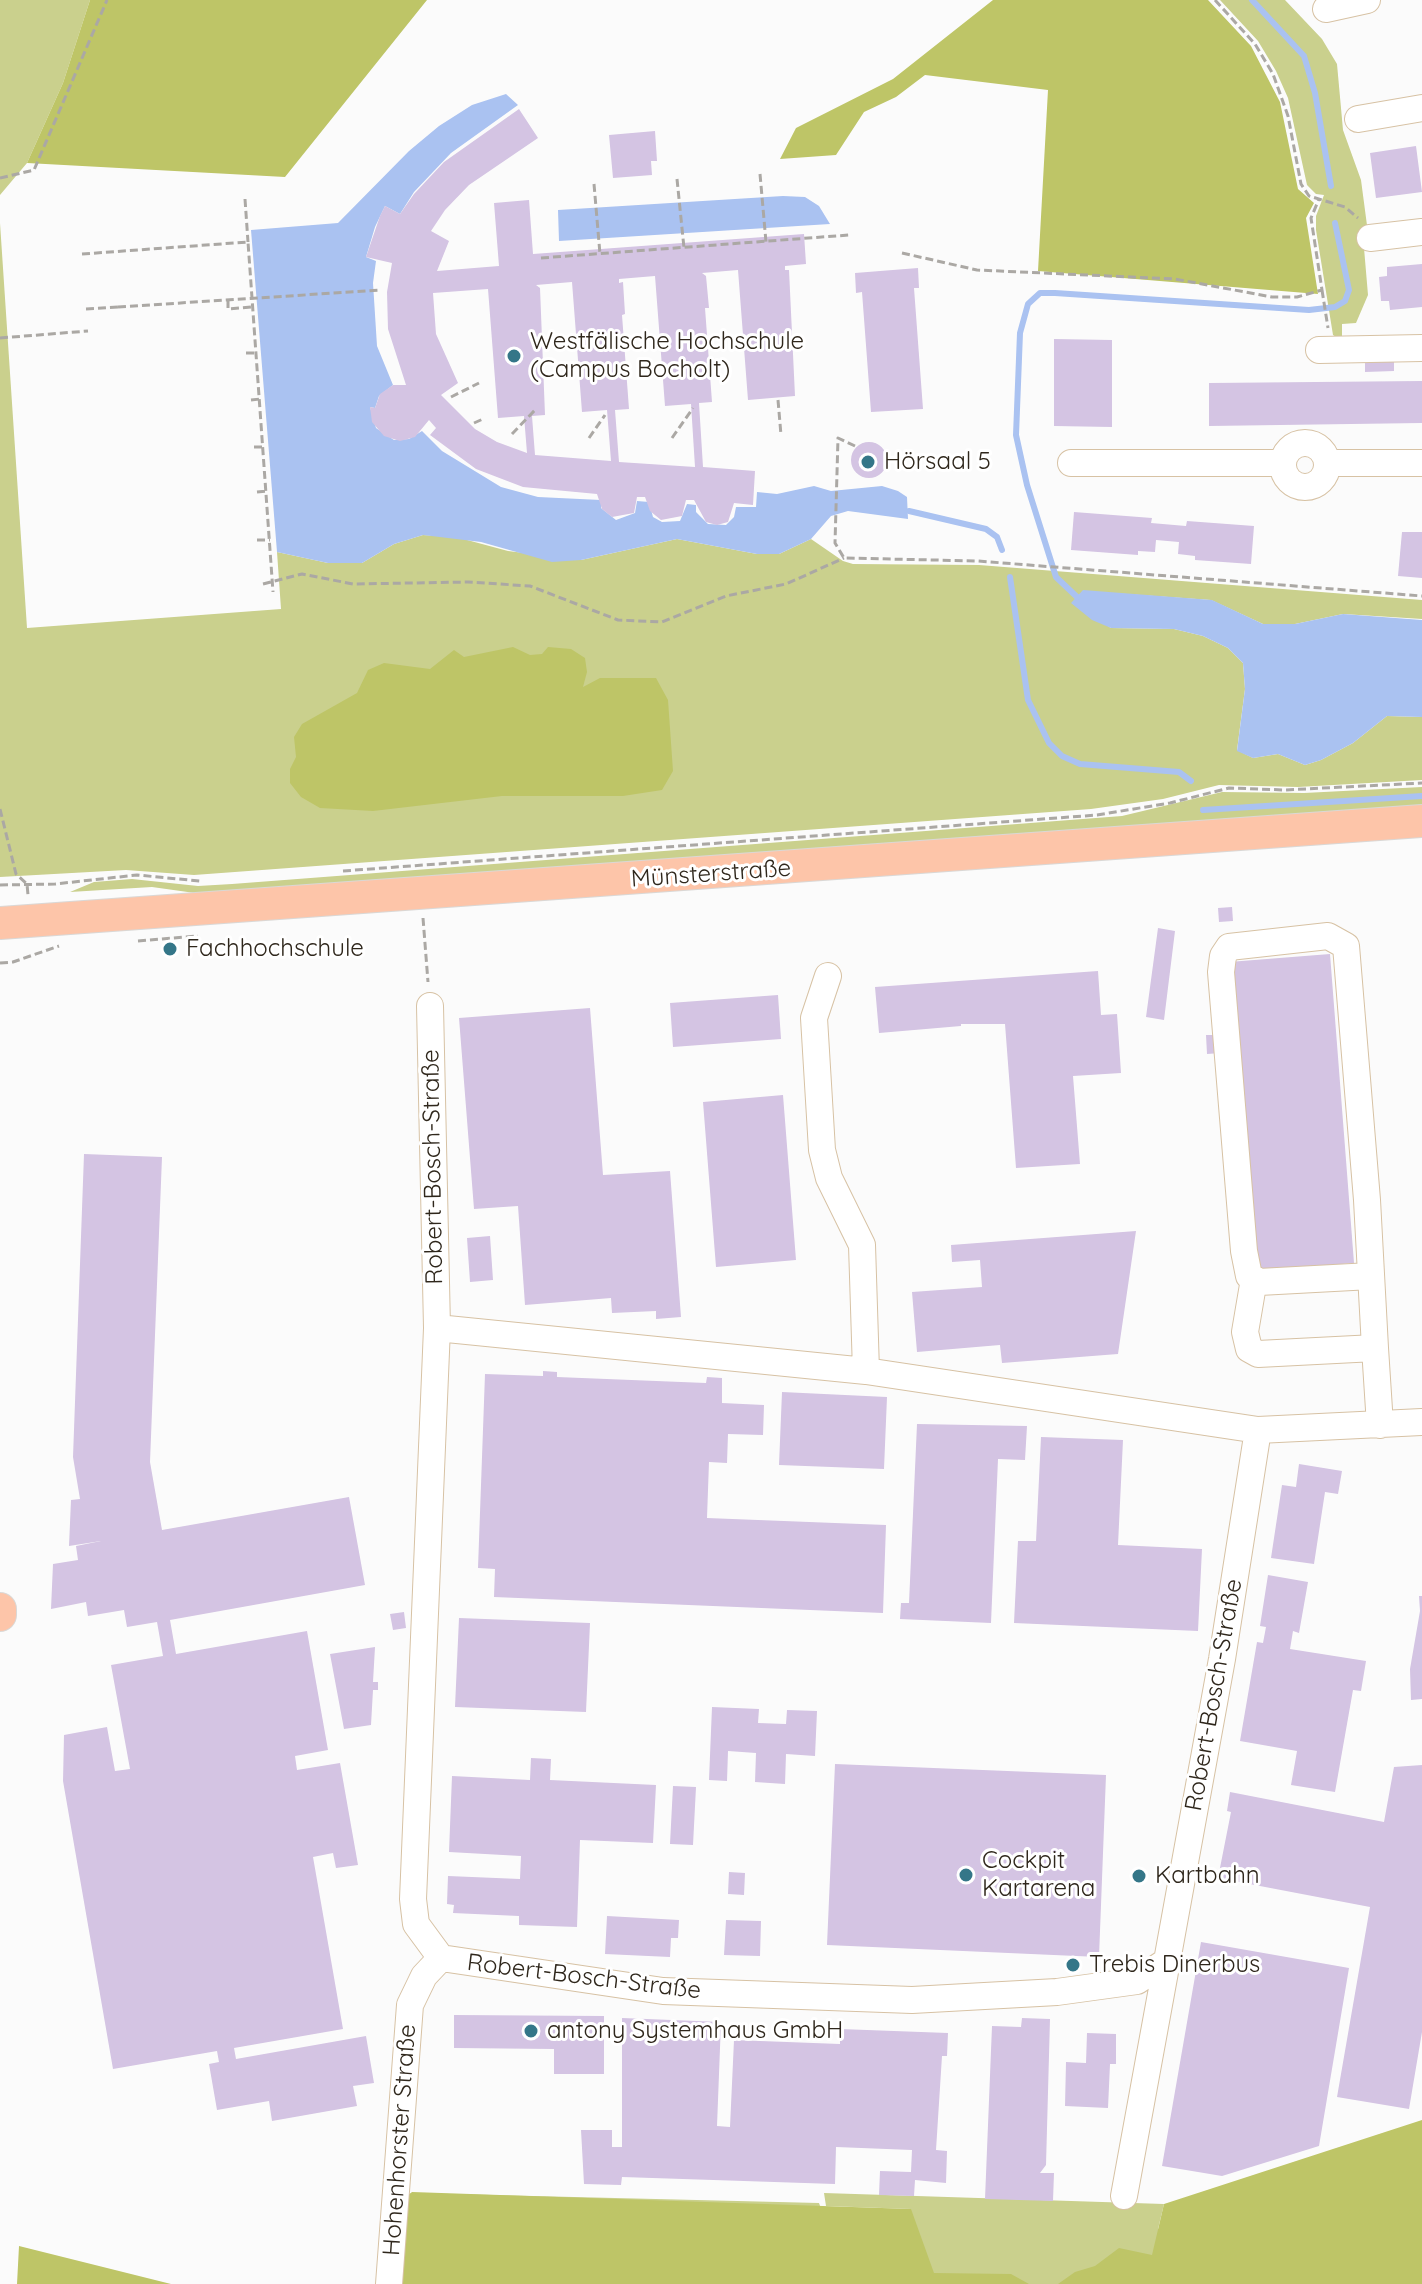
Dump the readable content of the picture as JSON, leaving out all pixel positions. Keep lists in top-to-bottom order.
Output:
{
  "streets": {
    "main road": ["Münsterstraße"],
    "street": ["Robert-Bosch-Straße", "Hohenhorster Straße"]
  },
  "crossings": [
    ["Robert-Bosch-Straße", "Hohenhorster Straße"]
  ],
  "places": [
    "Westfälische Hochschule (Campus Bocholt)",
    "Hörsaal 5",
    "Fachhochschule",
    "Cockpit Kartarena",
    "Kartbahn",
    "Trebis Dinerbus",
    "antony Systemhaus GmbH"
  ]
}
